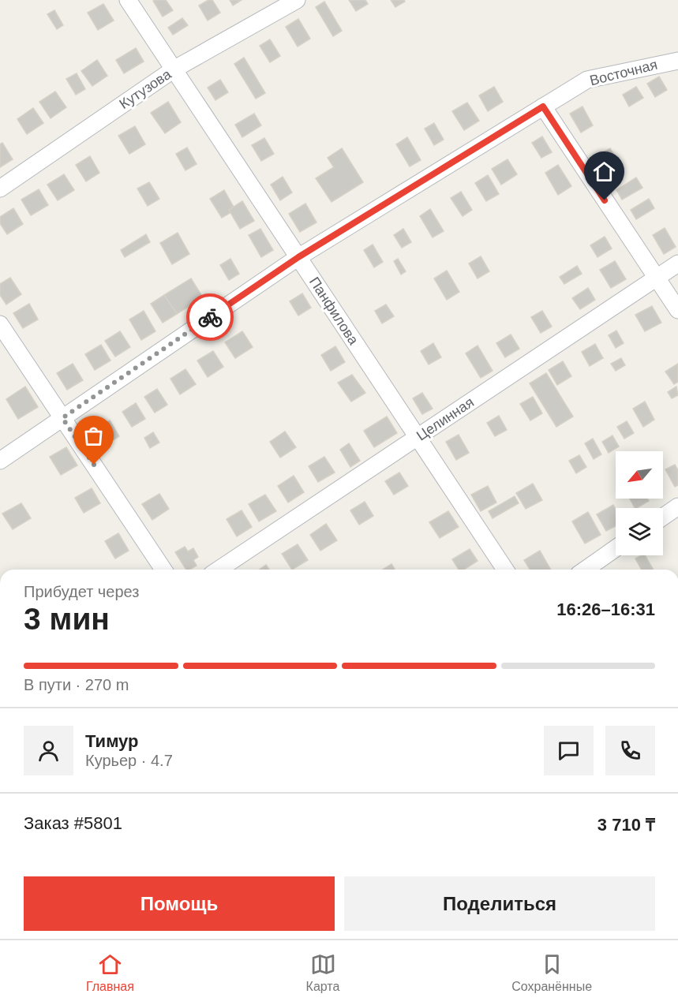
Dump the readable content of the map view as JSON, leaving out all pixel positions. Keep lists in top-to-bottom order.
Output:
{
  "streets": {
    "street": [
      "Восточная",
      "Кутузова",
      "Панфилова",
      "Целинная"
    ]
  },
  "crossings": [
    ["Восточная", "Панфилова"],
    ["Кутузова", "Панфилова"],
    ["Панфилова", "Целинная"]
  ],
  "north": "bottom left",
  "page": {
    "heading": ["3 мин", "Прибудет через", "16:26–16:31"],
    "panel": [
      "Тимур",
      "Курьер · 4.7",
      "Заказ #5801",
      "3 710 ₸"
    ],
    "bar": "В пути · 270 m",
    "buttons": ["Помощь", "Поделиться"],
    "tabs": ["Главная", "Карта", "Сохранённые"]
  }
}
